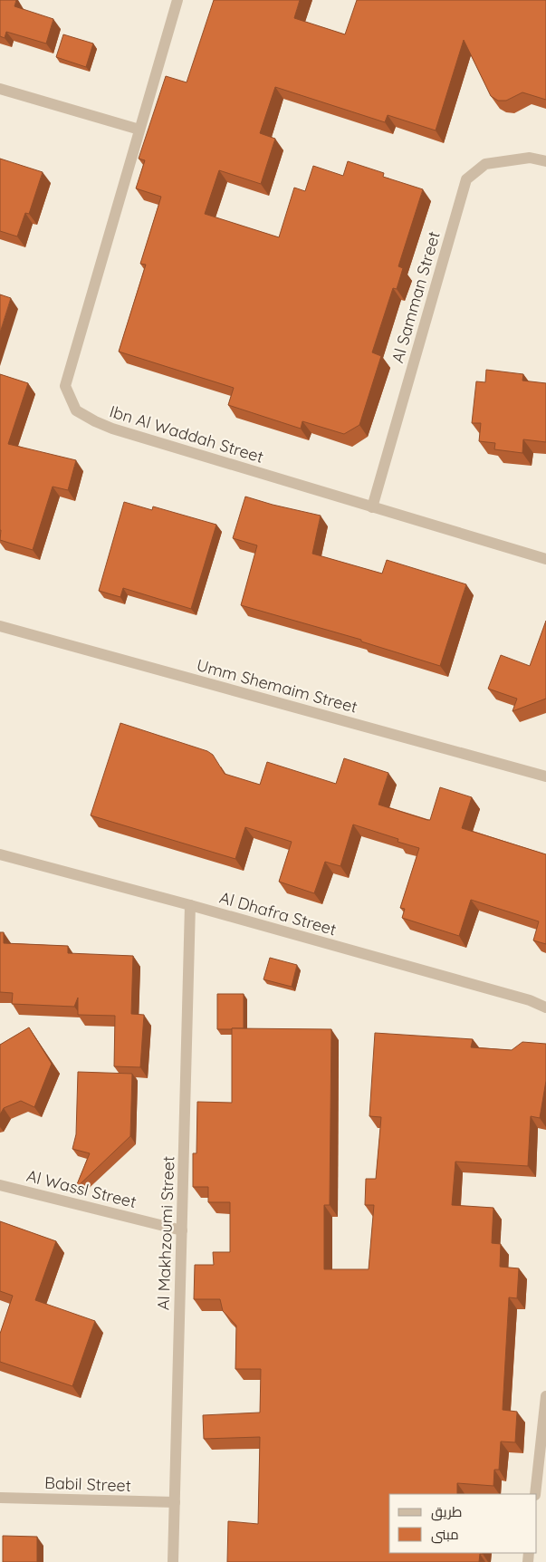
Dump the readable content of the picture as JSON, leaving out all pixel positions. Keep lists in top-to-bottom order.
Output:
{
  "streets": {
    "street": [
      "Al Samman Street",
      "Ibn Al Waddah Street",
      "Umm Shemaim Street",
      "Al Dhafra Street",
      "Al Wassl Street",
      "Al Makhzoumi Street",
      "Babil Street"
    ]
  },
  "crossings": [
    ["Al Samman Street", "Ibn Al Waddah Street"],
    ["Al Dhafra Street", "Al Makhzoumi Street"],
    ["Al Wassl Street", "Al Makhzoumi Street"],
    ["Al Makhzoumi Street", "Babil Street"]
  ],
  "legend": ["طريق", "مبنى"]
}
